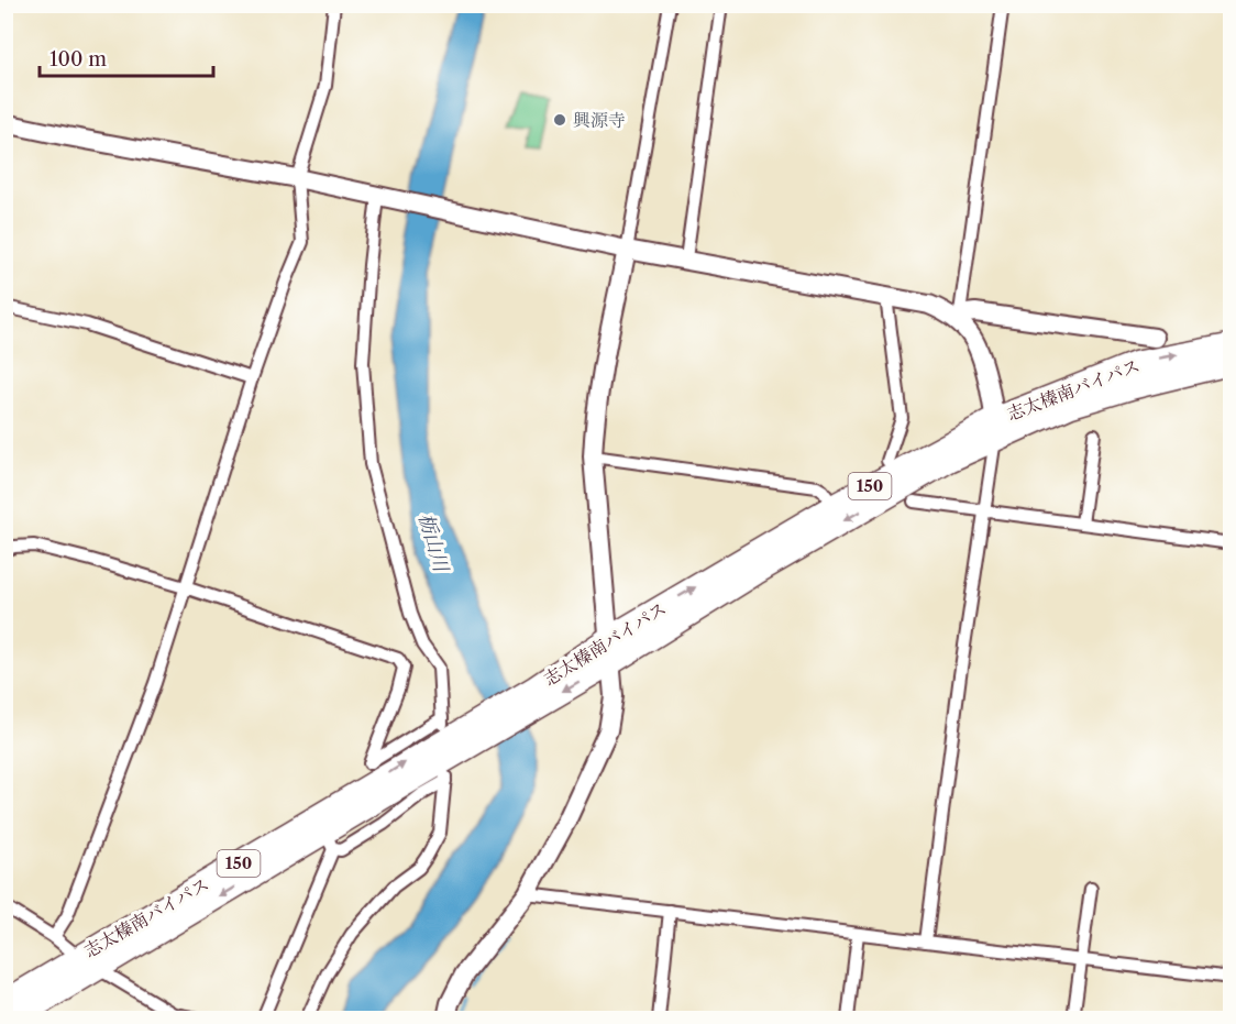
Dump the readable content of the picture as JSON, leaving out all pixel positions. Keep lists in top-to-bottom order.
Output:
{
  "streets": {
    "highway": ["志太榛南バイパス", "150"]
  },
  "water": ["栃山川"],
  "places": ["興源寺"],
  "scale_bar": "100 m"
}
